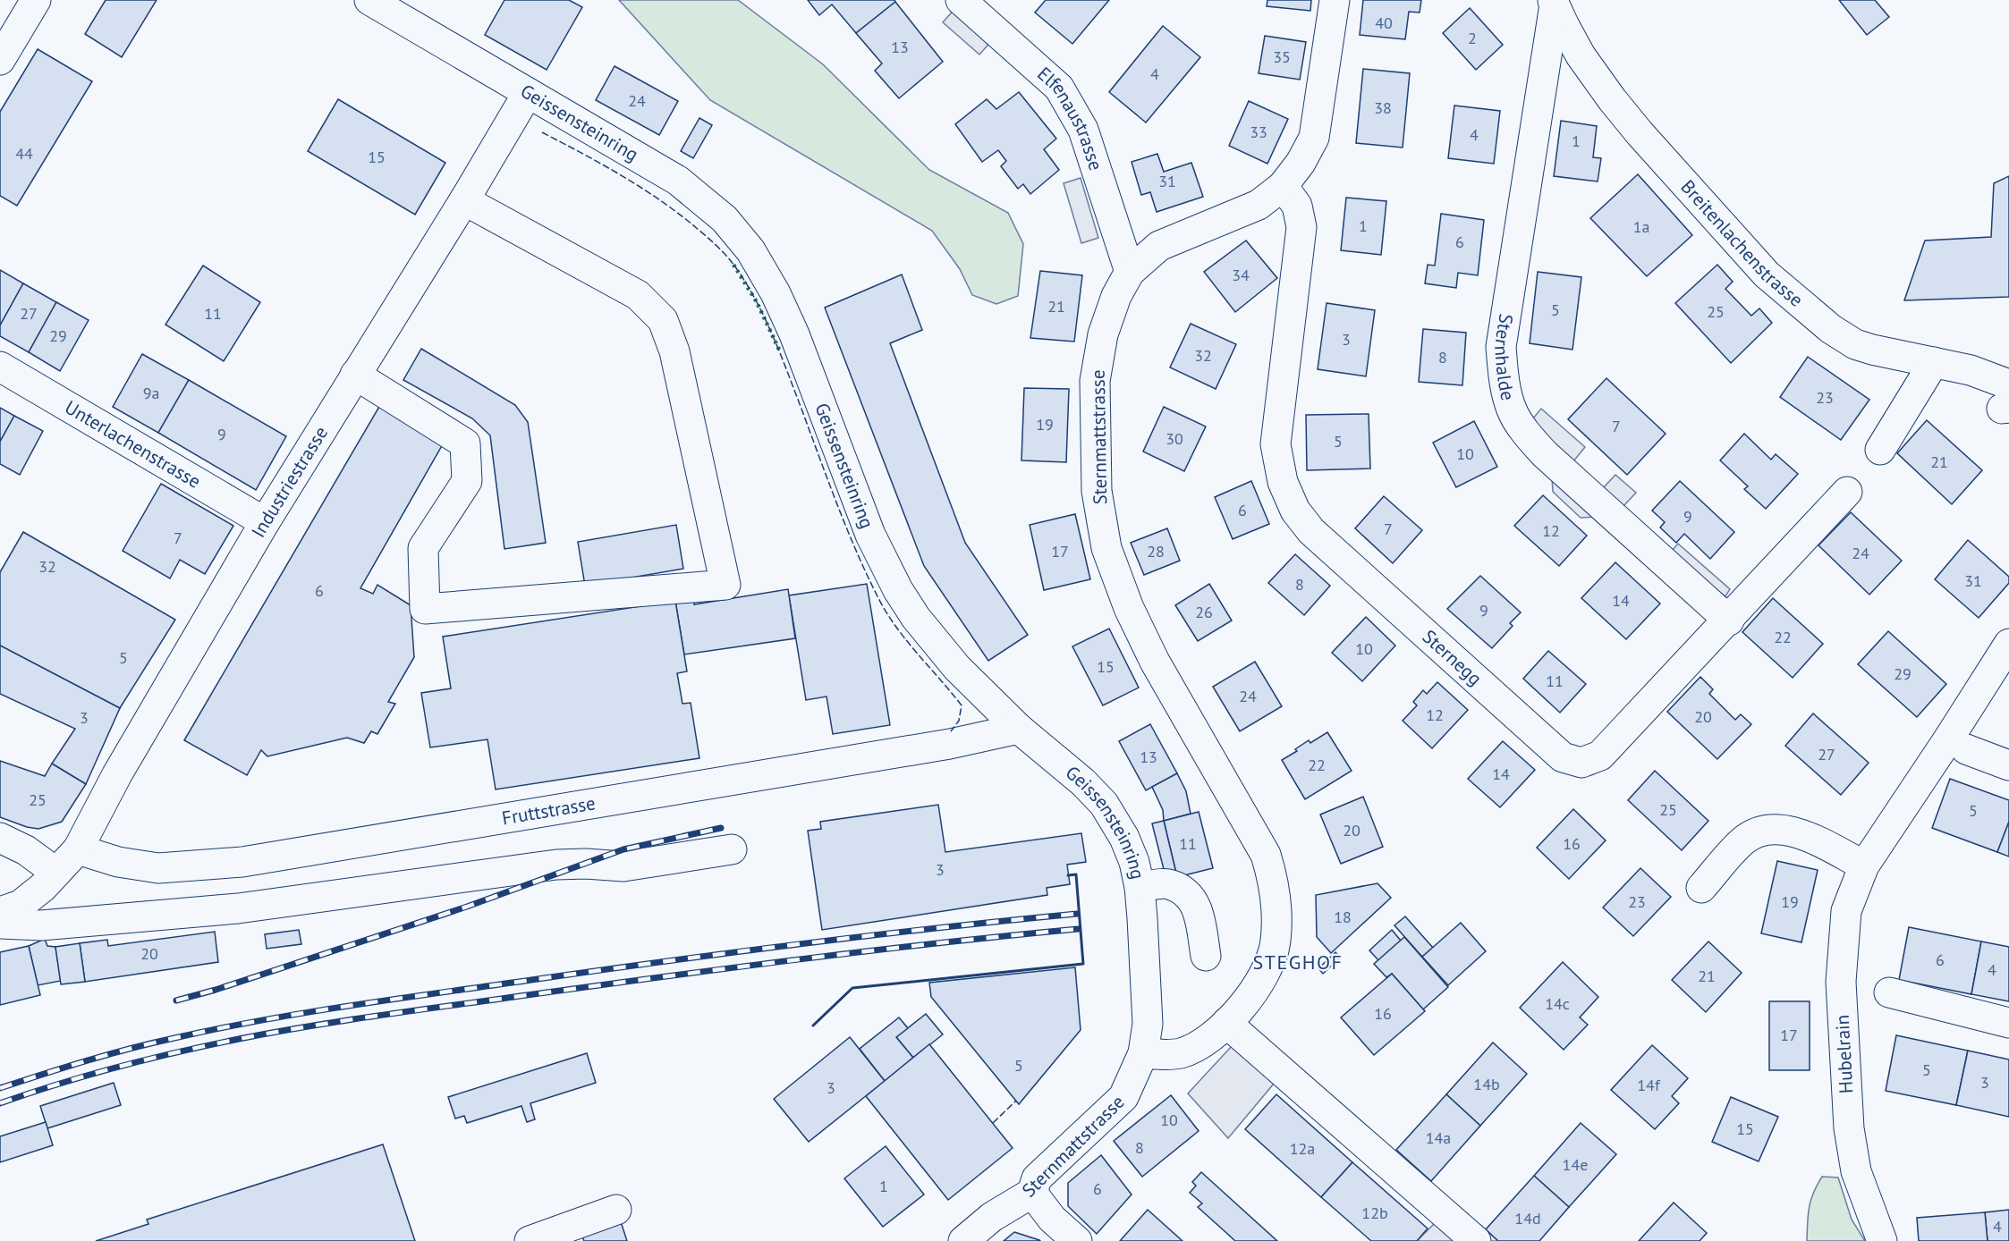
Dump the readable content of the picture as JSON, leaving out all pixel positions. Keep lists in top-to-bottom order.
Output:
{
  "streets": {
    "street": [
      "Geissensteinring",
      "Elfenaustrasse",
      "Breitenlachenstrasse",
      "Sternhalde",
      "Sternmattstrasse",
      "Unterlachenstrasse",
      "Industriestrasse",
      "Sternegg",
      "Fruttstrasse",
      "Hubelrain"
    ]
  },
  "crossings": [
    ["Geissensteinring", "Sternmattstrasse"],
    ["Geissensteinring", "Industriestrasse"],
    ["Geissensteinring", "Fruttstrasse"],
    ["Elfenaustrasse", "Sternmattstrasse"],
    ["Breitenlachenstrasse", "Sternhalde"],
    ["Sternhalde", "Sternegg"],
    ["Sternmattstrasse", "Sternegg"],
    ["Unterlachenstrasse", "Industriestrasse"],
    ["Industriestrasse", "Fruttstrasse"]
  ],
  "districts": ["STEGHOF"],
  "house_numbers": [
    "40",
    "2",
    "13",
    "35",
    "4",
    "24",
    "38",
    "33",
    "4",
    "1",
    "44",
    "15",
    "31",
    "1",
    "1a",
    "6",
    "34",
    "21",
    "5",
    "25",
    "27",
    "11",
    "29",
    "3",
    "32",
    "8",
    "9a",
    "23",
    "19",
    "7",
    "9",
    "30",
    "5",
    "10",
    "21",
    "6",
    "9",
    "7",
    "12",
    "7",
    "17",
    "28",
    "24",
    "32",
    "31",
    "8",
    "6",
    "14",
    "9",
    "26",
    "22",
    "10",
    "5",
    "15",
    "29",
    "11",
    "24",
    "12",
    "20",
    "3",
    "27",
    "13",
    "22",
    "14",
    "25",
    "25",
    "5",
    "20",
    "11",
    "16",
    "3",
    "23",
    "19",
    "18",
    "20",
    "6",
    "4",
    "21",
    "14c",
    "16",
    "17",
    "5",
    "5",
    "3",
    "14b",
    "14f",
    "3",
    "10",
    "15",
    "14a",
    "8",
    "12a",
    "14e",
    "1",
    "6",
    "12b",
    "14d",
    "4"
  ]
}
